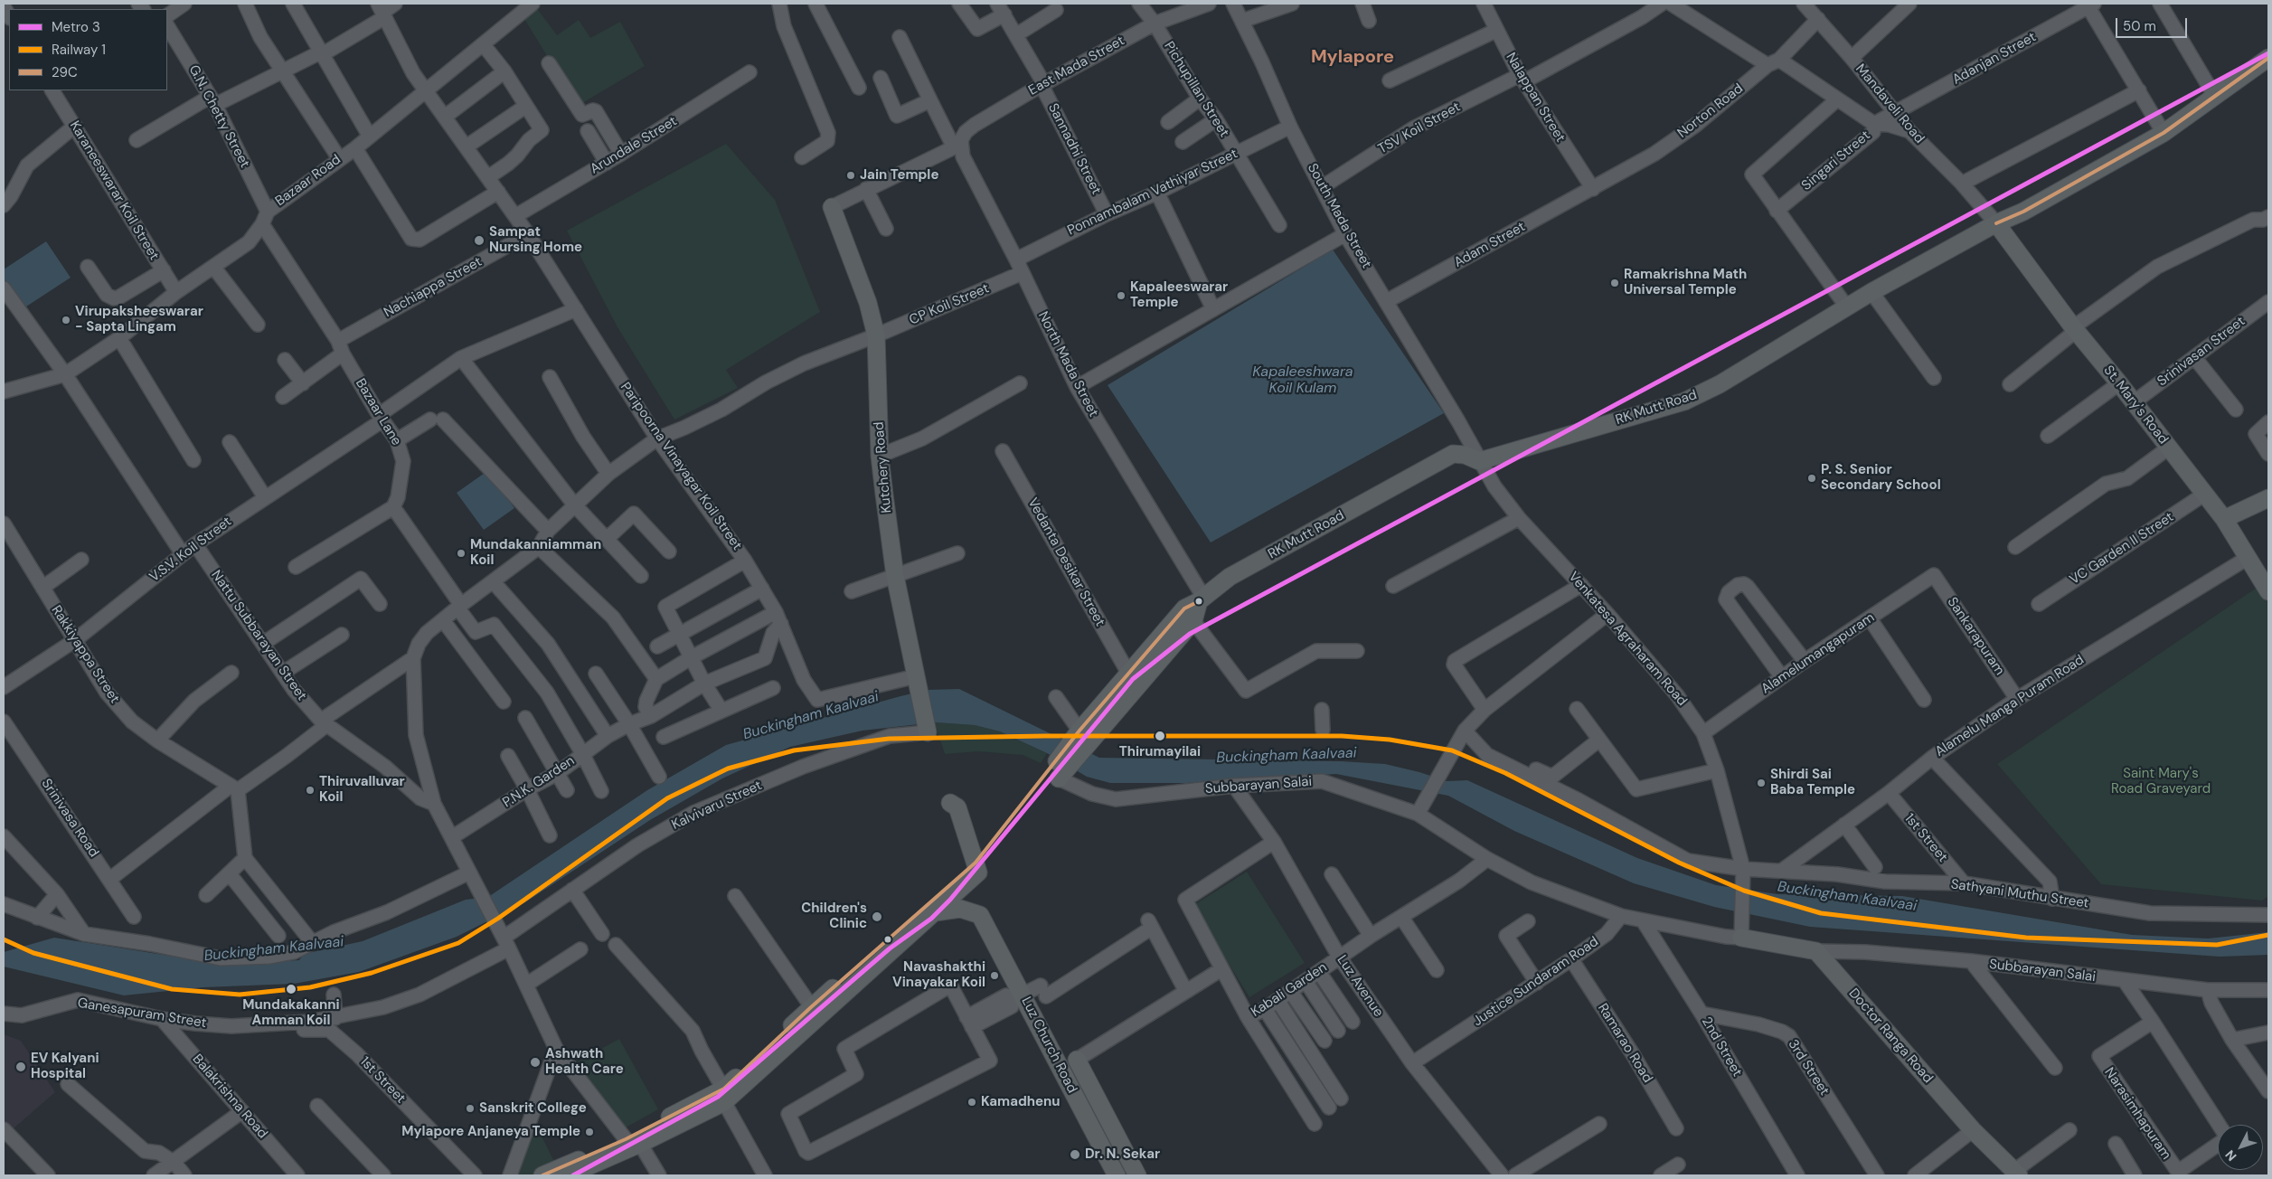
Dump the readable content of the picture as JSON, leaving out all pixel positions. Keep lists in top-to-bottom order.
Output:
{
  "streets": {
    "main road": [
      "St. Mary's Road",
      "RK Mutt Road",
      "Kutchery Road",
      "Doctor Ranga Road",
      "Luz Church Road"
    ],
    "street": [
      "Adanjan Street",
      "East Mada Street",
      "Pichupillan Street",
      "Nalappan Street",
      "Mandaveli Road",
      "Norton Road",
      "G.N. Chetty Street",
      "TSV Koil Street",
      "Arundale Street",
      "Sannadhi Street",
      "Singari Street",
      "Bazaar Road",
      "Karaneeswarar Koil Street",
      "Ponnambalam Vathiyar Street",
      "South Mada Street",
      "Adam Street",
      "Nachiappa Street",
      "CP Koil Street",
      "Srinivasan Street",
      "North Mada Street",
      "Bazaar Lane",
      "Paripoorna Vinayagar Koil Street",
      "VC Garden II Street",
      "V.S.V. Koil Street",
      "Vedanta Desikar Street",
      "Nattu Subbarayan Street",
      "Sankarapuram",
      "Venkatesa Agraharam Road",
      "Alamelumangapuram",
      "Rakkiyappa Street",
      "Alamelu Manga Puram Road",
      "P.N.K. Garden",
      "Subbarayan Salai",
      "Kalvivaru Street",
      "Srinivasa Road",
      "1st Street",
      "Sathyani Muthu Street",
      "Justice Sundaram Road",
      "Luz Avenue",
      "Kabali Garden",
      "Ganesapuram Street",
      "Ramarao Road",
      "2nd Street",
      "3rd Street",
      "Balakrishna Road",
      "Narasimhapuram"
    ]
  },
  "crossings": [
    ["Adanjan Street", "Mandaveli Road"],
    ["Adanjan Street", "Singari Street"],
    ["East Mada Street", "Pichupillan Street"],
    ["East Mada Street", "Sannadhi Street"],
    ["East Mada Street", "North Mada Street"],
    ["Pichupillan Street", "Ponnambalam Vathiyar Street"],
    ["Nalappan Street", "Norton Road"],
    ["Nalappan Street", "TSV Koil Street"],
    ["Nalappan Street", "Adam Street"],
    ["Mandaveli Road", "Norton Road"],
    ["Mandaveli Road", "Singari Street"],
    ["Mandaveli Road", "St. Mary's Road"],
    ["Mandaveli Road", "RK Mutt Road"],
    ["Norton Road", "Adam Street"],
    ["G.N. Chetty Street", "Bazaar Road"],
    ["TSV Koil Street", "South Mada Street"],
    ["Arundale Street", "Paripoorna Vinayagar Koil Street"],
    ["Sannadhi Street", "Ponnambalam Vathiyar Street"],
    ["Bazaar Road", "Karaneeswarar Koil Street"],
    ["Bazaar Road", "Bazaar Lane"],
    ["Bazaar Road", "Paripoorna Vinayagar Koil Street"],
    ["Ponnambalam Vathiyar Street", "South Mada Street"],
    ["Ponnambalam Vathiyar Street", "North Mada Street"],
    ["South Mada Street", "Adam Street"],
    ["South Mada Street", "Venkatesa Agraharam Road"],
    ["Nachiappa Street", "Bazaar Lane"],
    ["Nachiappa Street", "Paripoorna Vinayagar Koil Street"],
    ["CP Koil Street", "North Mada Street"],
    ["CP Koil Street", "Paripoorna Vinayagar Koil Street"],
    ["CP Koil Street", "Kutchery Road"],
    ["Srinivasan Street", "St. Mary's Road"],
    ["North Mada Street", "RK Mutt Road"],
    ["St. Mary's Road", "RK Mutt Road"],
    ["St. Mary's Road", "VC Garden II Street"],
    ["St. Mary's Road", "Alamelu Manga Puram Road"],
    ["RK Mutt Road", "Vedanta Desikar Street"],
    ["RK Mutt Road", "Venkatesa Agraharam Road"],
    ["Bazaar Lane", "V.S.V. Koil Street"],
    ["Paripoorna Vinayagar Koil Street", "Kutchery Road"],
    ["Paripoorna Vinayagar Koil Street", "V.S.V. Koil Street"],
    ["Paripoorna Vinayagar Koil Street", "P.N.K. Garden"],
    ["Kutchery Road", "Kalvivaru Street"],
    ["V.S.V. Koil Street", "Nattu Subbarayan Street"],
    ["V.S.V. Koil Street", "Rakkiyappa Street"],
    ["Sankarapuram", "Alamelumangapuram"],
    ["Sankarapuram", "Alamelu Manga Puram Road"],
    ["Venkatesa Agraharam Road", "Alamelumangapuram"],
    ["Venkatesa Agraharam Road", "Sathyani Muthu Street"],
    ["Alamelu Manga Puram Road", "1st Street"],
    ["Alamelu Manga Puram Road", "Sathyani Muthu Street"],
    ["Subbarayan Salai", "Justice Sundaram Road"],
    ["Subbarayan Salai", "Luz Avenue"],
    ["Subbarayan Salai", "Kabali Garden"],
    ["Subbarayan Salai", "Doctor Ranga Road"],
    ["Subbarayan Salai", "Narasimhapuram"],
    ["Kalvivaru Street", "Ganesapuram Street"],
    ["1st Street", "Sathyani Muthu Street"],
    ["Justice Sundaram Road", "Luz Avenue"],
    ["Justice Sundaram Road", "Ramarao Road"],
    ["Luz Avenue", "Kabali Garden"],
    ["Ganesapuram Street", "Balakrishna Road"],
    ["2nd Street", "3rd Street"]
  ],
  "districts": ["Mylapore"],
  "water": ["Kapaleeshwara Koil Kulam", "Buckingham Kaalvaai"],
  "parks": ["Saint Mary's Road Graveyard"],
  "places": [
    "Jain Temple",
    "Sampat Nursing Home",
    "Ramakrishna Math Universal Temple",
    "Kapaleeswarar Temple",
    "Virupaksheeswarar - Sapta Lingam",
    "P. S. Senior Secondary School",
    "Mundakanniamman Koil",
    "Thirumayilai",
    "Shirdi Sai Baba Temple",
    "Thiruvalluvar Koil",
    "Children's Clinic",
    "Navashakthi Vinayakar Koil",
    "Mundakakanni Amman Koil",
    "Ashwath Health Care",
    "EV Kalyani Hospital",
    "Kamadhenu",
    "Sanskrit College",
    "Mylapore Anjaneya Temple",
    "Dr. N. Sekar"
  ],
  "lines": ["metro line 3", "transit line 29C", "rail line 1"],
  "legend": ["Metro 3", "Railway 1", "29C"],
  "scale_bar": "50 m",
  "north": "bottom left"
}
